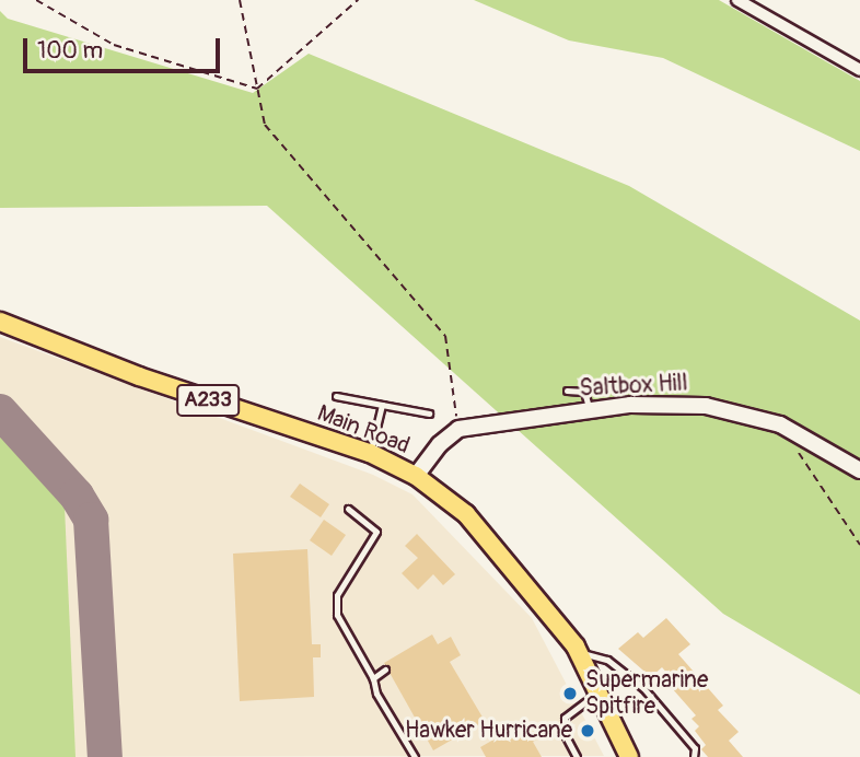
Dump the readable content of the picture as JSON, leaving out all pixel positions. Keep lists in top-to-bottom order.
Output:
{
  "streets": {
    "main road": ["A233", "Main Road"],
    "street": ["Saltbox Hill"]
  },
  "places": ["Supermarine Spitfire", "Hawker Hurricane"],
  "scale_bar": "100 m"
}
